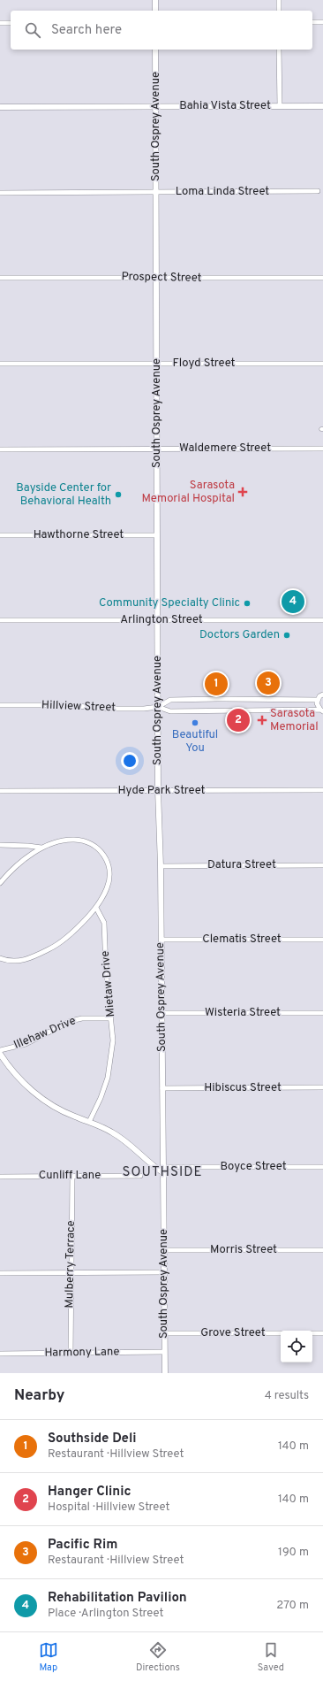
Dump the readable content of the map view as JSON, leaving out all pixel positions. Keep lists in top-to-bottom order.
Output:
{
  "streets": {
    "street": [
      "Bahia Vista Street",
      "South Osprey Avenue",
      "Loma Linda Street",
      "Prospect Street",
      "Floyd Street",
      "Waldemere Street",
      "Hawthorne Street",
      "Arlington Street",
      "Hillview Street",
      "Hyde Park Street",
      "Datura Street",
      "Clematis Street",
      "Mietaw Drive",
      "Wisteria Street",
      "Illehaw Drive",
      "Hibiscus Street",
      "Boyce Street",
      "Cunliff Lane",
      "Morris Street",
      "Mulberry Terrace",
      "Grove Street",
      "Harmony Lane"
    ]
  },
  "crossings": [
    ["Bahia Vista Street", "South Osprey Avenue"],
    ["South Osprey Avenue", "Loma Linda Street"],
    ["South Osprey Avenue", "Prospect Street"],
    ["South Osprey Avenue", "Floyd Street"],
    ["South Osprey Avenue", "Waldemere Street"],
    ["South Osprey Avenue", "Hawthorne Street"],
    ["South Osprey Avenue", "Arlington Street"],
    ["South Osprey Avenue", "Hillview Street"],
    ["South Osprey Avenue", "Hyde Park Street"],
    ["South Osprey Avenue", "Datura Street"],
    ["South Osprey Avenue", "Clematis Street"],
    ["South Osprey Avenue", "Wisteria Street"],
    ["South Osprey Avenue", "Hibiscus Street"],
    ["South Osprey Avenue", "Boyce Street"],
    ["South Osprey Avenue", "Morris Street"],
    ["South Osprey Avenue", "Grove Street"],
    ["South Osprey Avenue", "Harmony Lane"],
    ["Mietaw Drive", "Illehaw Drive"],
    ["Cunliff Lane", "Mulberry Terrace"],
    ["Mulberry Terrace", "Harmony Lane"]
  ],
  "districts": ["SOUTHSIDE"],
  "places": {
    "health": ["Sarasota Memorial Hospital", "Sarasota Memorial"],
    "other": [
      "Bayside Center for Behavioral Health",
      "Community Specialty Clinic",
      "Doctors Garden",
      "Beautiful You"
    ]
  },
  "page": {
    "search": "Search here",
    "pins": [
      "4",
      "3",
      "1",
      "2"
    ],
    "heading": ["Nearby", "4 results"],
    "list": [
      {
        "mark": "1",
        "name": "Southside Deli",
        "note": "Restaurant · Hillview Street",
        "value": "140 m"
      },
      {
        "mark": "2",
        "name": "Hanger Clinic",
        "note": "Hospital · Hillview Street",
        "value": "140 m"
      },
      {
        "mark": "3",
        "name": "Pacific Rim",
        "note": "Restaurant · Hillview Street",
        "value": "190 m"
      },
      {
        "mark": "4",
        "name": "Rehabilitation Pavilion",
        "note": "Place · Arlington Street",
        "value": "270 m"
      }
    ],
    "nav": ["Map", "Directions", "Saved"]
  }
}
